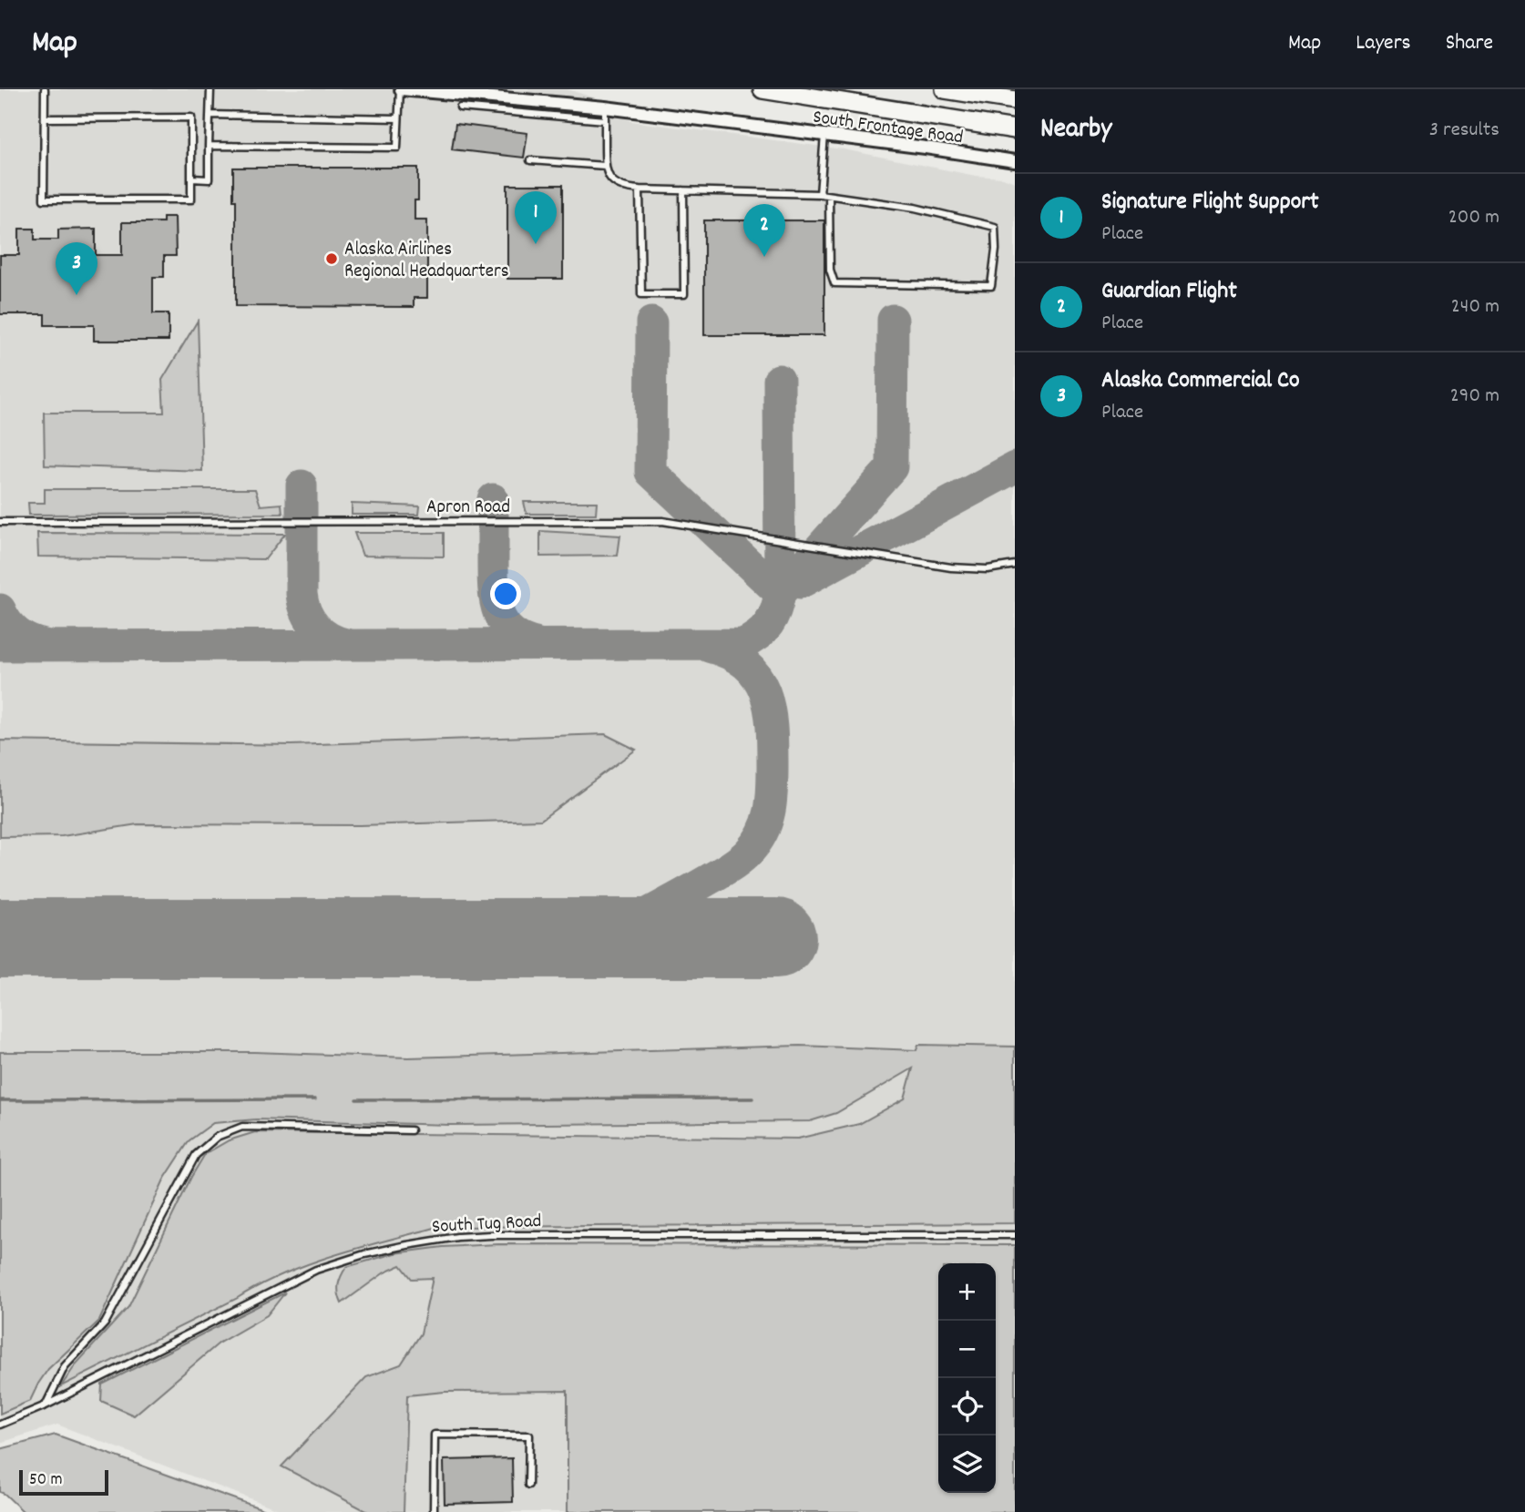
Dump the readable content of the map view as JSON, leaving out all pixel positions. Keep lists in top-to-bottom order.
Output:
{
  "streets": {
    "street": ["South Frontage Road"],
    "lane": ["Apron Road", "South Tug Road"]
  },
  "places": ["Alaska Airlines Regional Headquarters"],
  "scale_bar": "50 m",
  "page": {
    "header": "Map",
    "nav": ["Map", "Layers", "Share"],
    "heading": ["Nearby", "3 results"],
    "list": [
      {
        "mark": "1",
        "name": "Signature Flight Support",
        "note": "Place",
        "value": "200 m"
      },
      {
        "mark": "2",
        "name": "Guardian Flight",
        "note": "Place",
        "value": "240 m"
      },
      {
        "mark": "3",
        "name": "Alaska Commercial Co",
        "note": "Place",
        "value": "290 m"
      }
    ],
    "pins": ["1", "2", "3"],
    "map_buttons": ["+", "−"],
    "scale": "50 m"
  }
}
